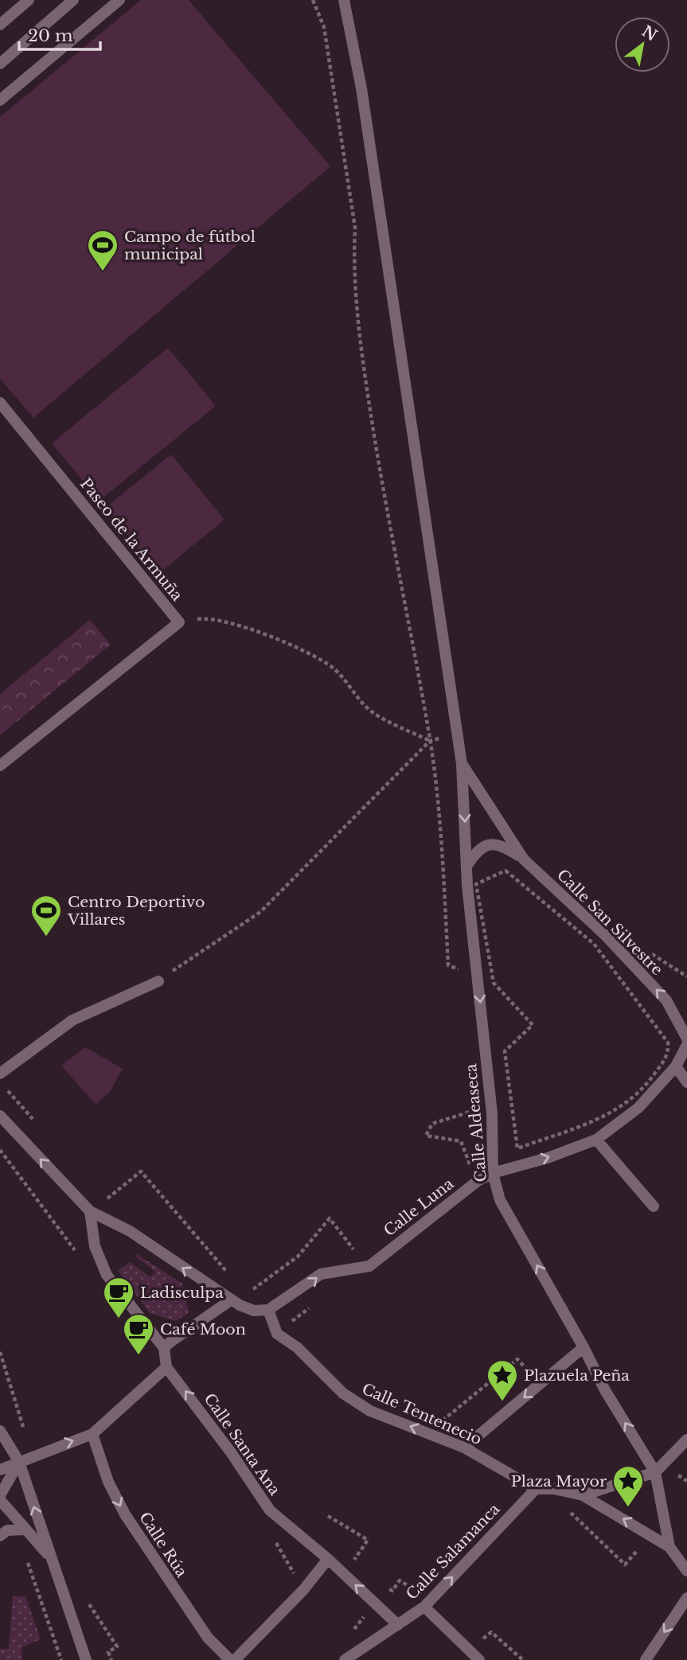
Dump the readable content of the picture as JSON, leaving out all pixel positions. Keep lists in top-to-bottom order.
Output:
{
  "streets": {
    "street": [
      "Paseo de la Armuña",
      "Calle San Silvestre",
      "Calle Aldeaseca",
      "Calle Luna",
      "Calle Tentenecio",
      "Calle Santa Ana",
      "Calle Rúa",
      "Calle Salamanca"
    ]
  },
  "crossings": [
    ["Calle San Silvestre", "Calle Aldeaseca"],
    ["Calle Aldeaseca", "Calle Luna"],
    ["Calle Luna", "Calle Tentenecio"],
    ["Calle Tentenecio", "Calle Salamanca"],
    ["Calle Santa Ana", "Calle Salamanca"]
  ],
  "one_way": [
    "Calle San Silvestre",
    "Calle Luna",
    "Calle Tentenecio",
    "Calle Santa Ana",
    "Calle Salamanca"
  ],
  "places": {
    "sports": ["Campo de fútbol municipal", "Centro Deportivo Villares"],
    "cafe": ["Ladisculpa", "Café Moon"],
    "place": ["Plazuela Peña", "Plaza Mayor"]
  },
  "scale_bar": "20 m",
  "north": "top right"
}
